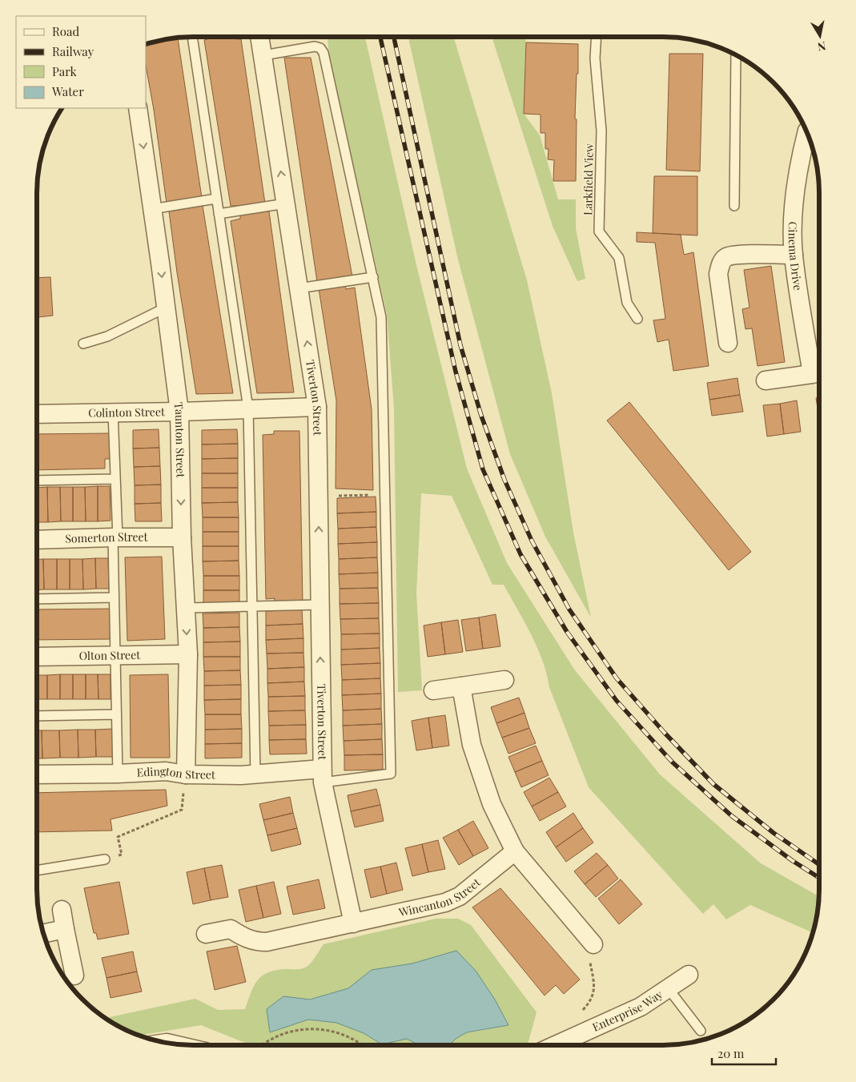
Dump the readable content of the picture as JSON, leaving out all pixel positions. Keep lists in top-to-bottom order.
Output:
{
  "streets": {
    "street": [
      "Cinema Drive",
      "Tiverton Street",
      "Colinton Street",
      "Taunton Street",
      "Somerton Street",
      "Olton Street",
      "Edington Street",
      "Wincanton Street",
      "Enterprise Way"
    ],
    "lane": ["Larkfield View"]
  },
  "crossings": [
    ["Tiverton Street", "Colinton Street"],
    ["Tiverton Street", "Edington Street"],
    ["Colinton Street", "Taunton Street"],
    ["Taunton Street", "Somerton Street"],
    ["Taunton Street", "Olton Street"],
    ["Taunton Street", "Edington Street"]
  ],
  "one_way": ["Tiverton Street", "Taunton Street"],
  "legend": [
    "Road",
    "Railway",
    "Park",
    "Water"
  ],
  "scale_bar": "20 m",
  "north": "bottom"
}
